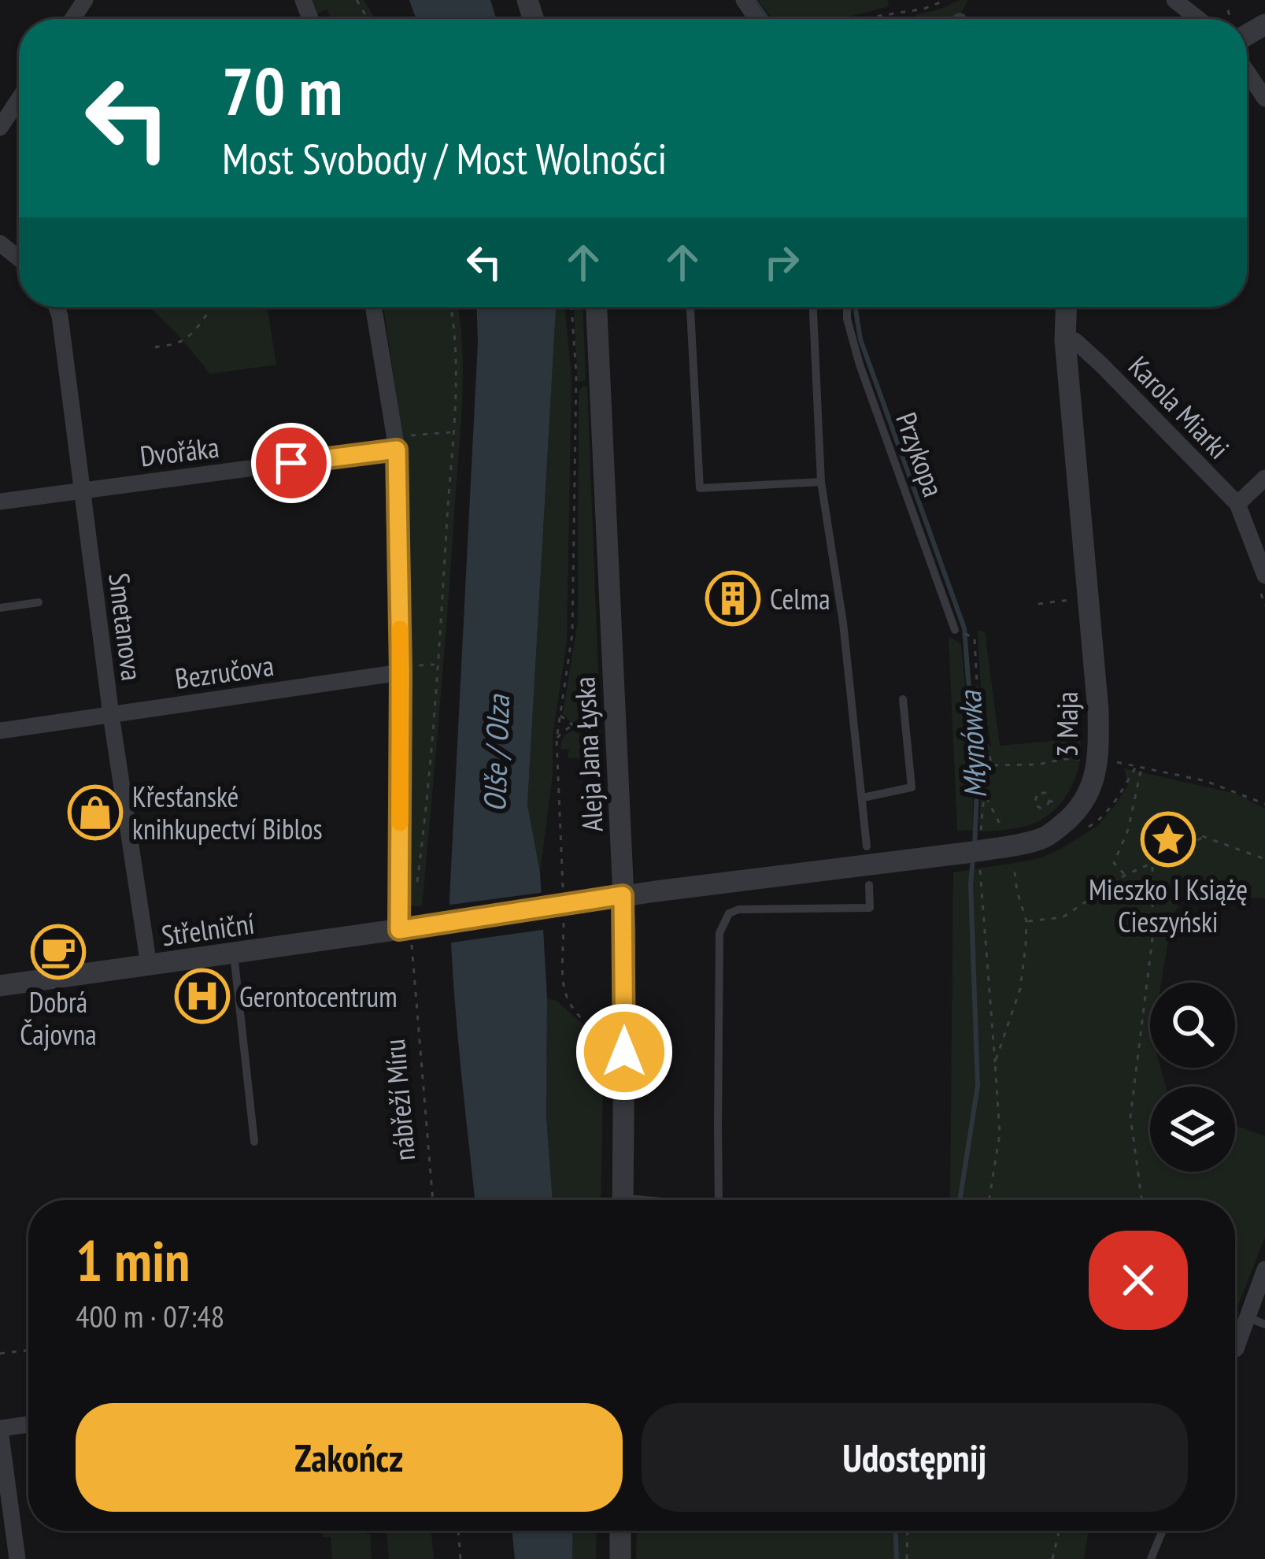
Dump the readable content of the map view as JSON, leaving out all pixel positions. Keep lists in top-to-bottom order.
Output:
{
  "streets": {
    "street": [
      "Karola Miarki",
      "Dvořáka",
      "Smetanova",
      "Bezručova",
      "3 Maja",
      "Aleja Jana Łyska",
      "Střelniční"
    ],
    "lane": ["Przykopa"],
    "path": ["nábřeží Míru"]
  },
  "crossings": [
    ["Karola Miarki", "3 Maja"],
    ["Dvořáka", "Smetanova"],
    ["Smetanova", "Bezručova"],
    ["Smetanova", "Střelniční"],
    ["3 Maja", "Aleja Jana Łyska"],
    ["3 Maja", "Střelniční"],
    ["Střelniční", "nábřeží Míru"]
  ],
  "water": ["Młynówka", "Olše / Olza"],
  "places": {
    "building": ["Celma"],
    "shop": ["Křesťanské knihkupectví Biblos"],
    "place": ["Mieszko I Książę Cieszyński"],
    "cafe": ["Dobrá Čajovna"],
    "hospital": ["Gerontocentrum"]
  },
  "page": {
    "turn": ["70 m", "Most Svobody / Most Wolności"],
    "heading": ["1 min", "400 m · 07:48"],
    "buttons": ["Zakończ", "Udostępnij"]
  }
}
